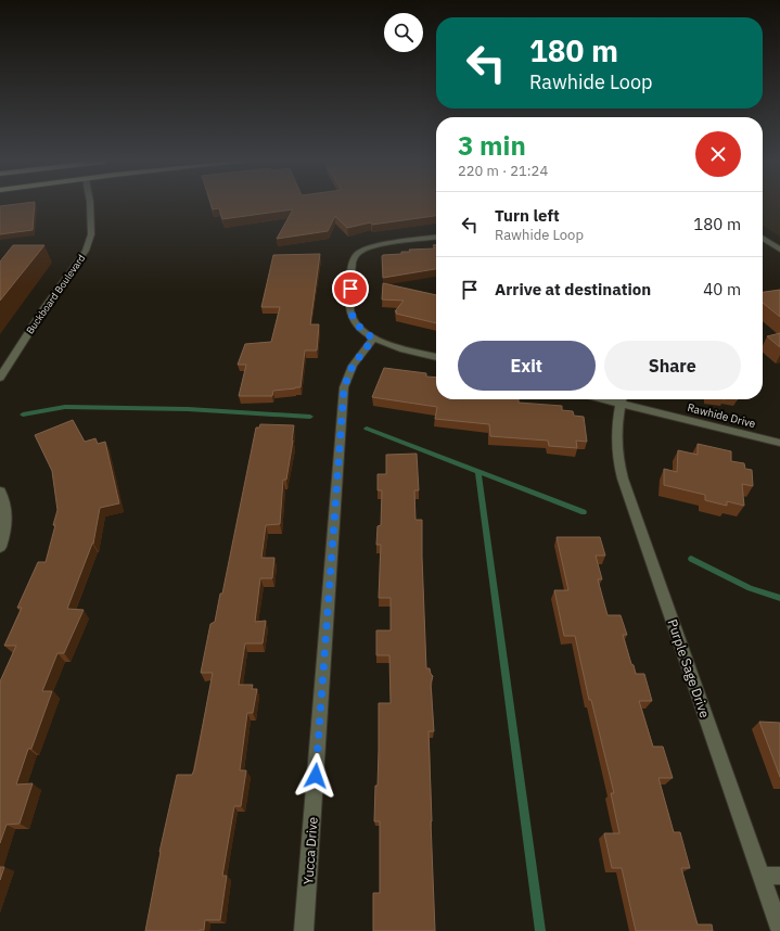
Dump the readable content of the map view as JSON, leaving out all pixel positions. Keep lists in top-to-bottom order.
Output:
{
  "streets": {
    "street": [
      "Buckboard Boulevard",
      "Rawhide Drive",
      "Purple Sage Drive",
      "Yucca Drive"
    ]
  },
  "crossings": [
    ["Rawhide Drive", "Purple Sage Drive"]
  ],
  "page": {
    "turn": ["180 m", "Rawhide Loop"],
    "heading": ["3 min", "220 m · 21:24"],
    "list": [
      {
        "name": "Turn left",
        "note": "Rawhide Loop",
        "value": "180 m"
      },
      {
        "name": "Arrive at destination",
        "value": "40 m"
      }
    ],
    "buttons": ["Exit", "Share"]
  }
}
